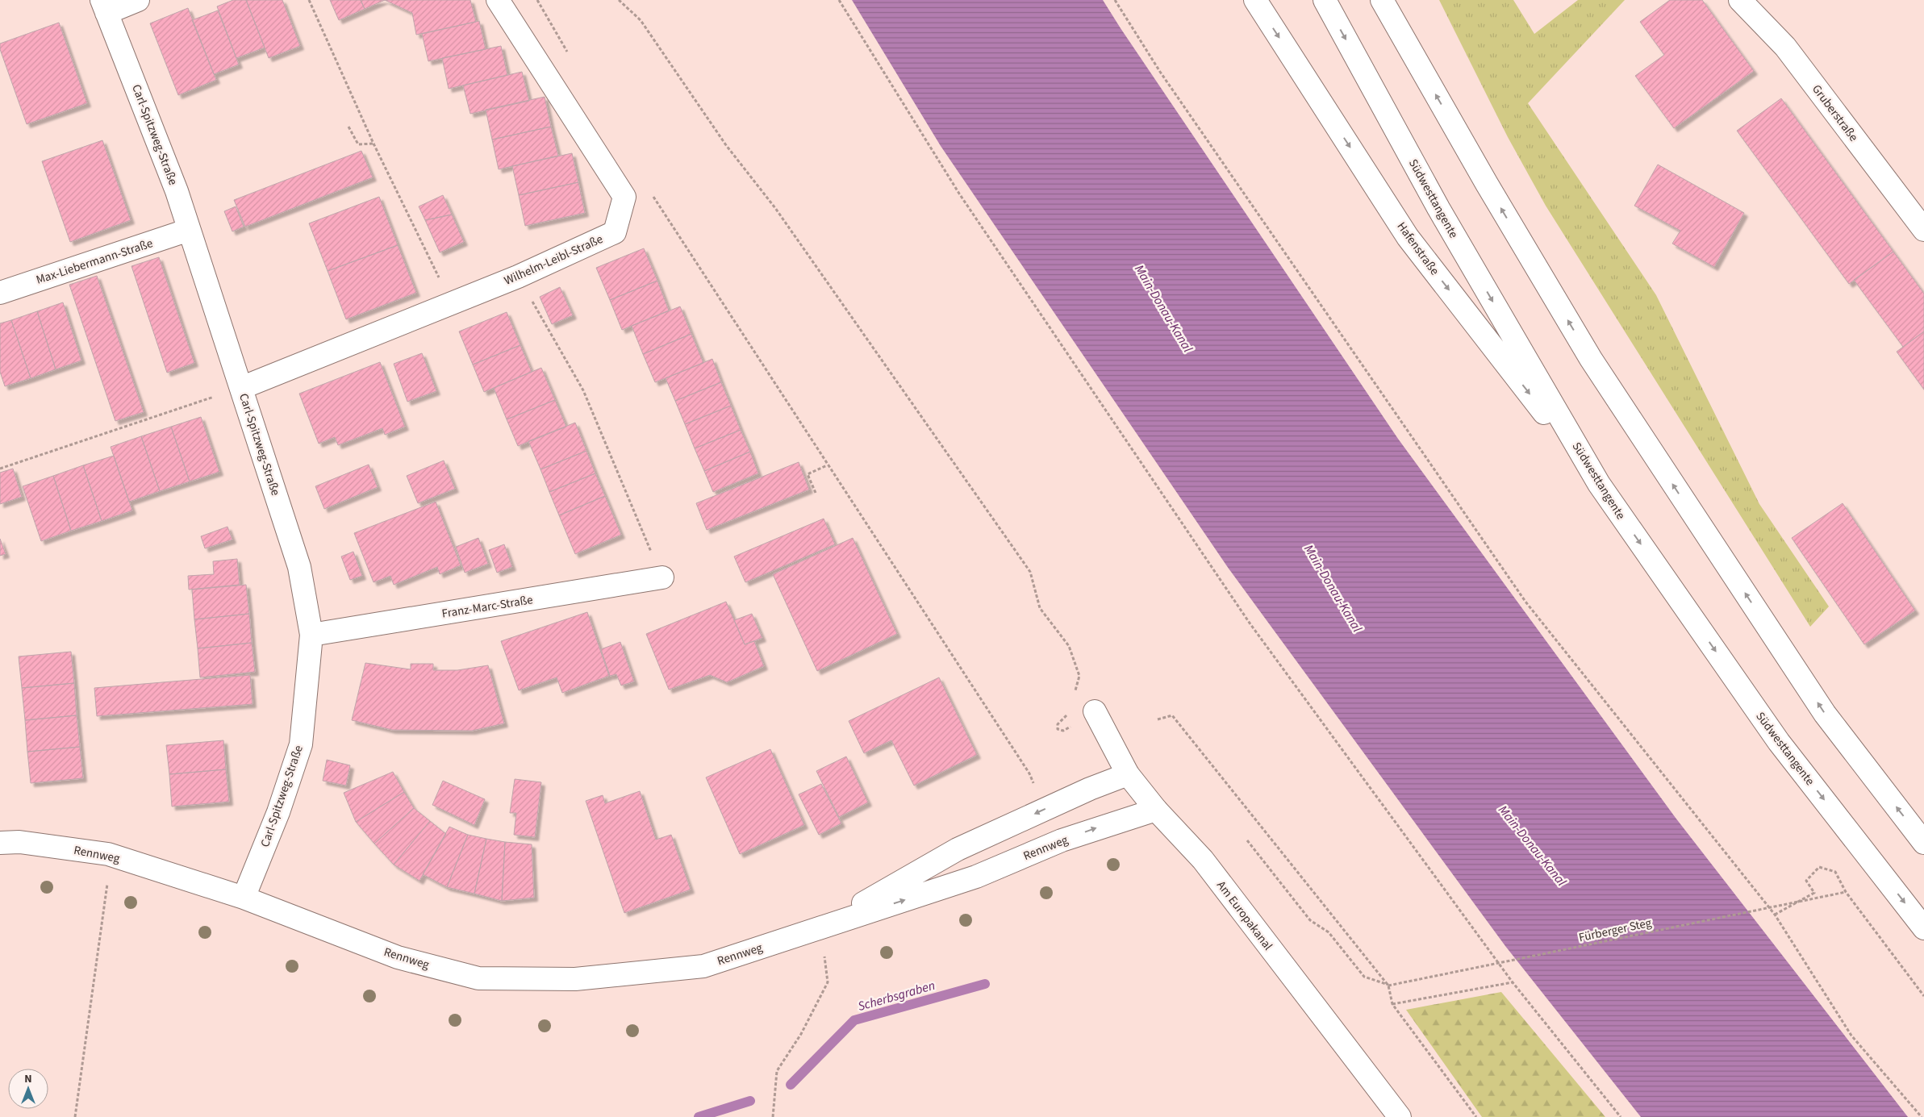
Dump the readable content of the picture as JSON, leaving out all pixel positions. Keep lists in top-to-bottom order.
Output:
{
  "streets": {
    "main road": [
      "Gruberstraße",
      "Carl-Spitzweg-Straße",
      "Südwesttangente",
      "Hafenstraße",
      "Wilhelm-Leibl-Straße",
      "Max-Liebermann-Straße",
      "Franz-Marc-Straße",
      "Rennweg",
      "Am Europakanal"
    ],
    "path": ["Fürberger Steg"]
  },
  "crossings": [
    ["Carl-Spitzweg-Straße", "Wilhelm-Leibl-Straße"],
    ["Carl-Spitzweg-Straße", "Max-Liebermann-Straße"],
    ["Carl-Spitzweg-Straße", "Franz-Marc-Straße"],
    ["Carl-Spitzweg-Straße", "Rennweg"],
    ["Südwesttangente", "Hafenstraße"],
    ["Rennweg", "Am Europakanal"]
  ],
  "water": ["Main-Donau-Kanal", "Scherbsgraben"],
  "north": "top"
}
